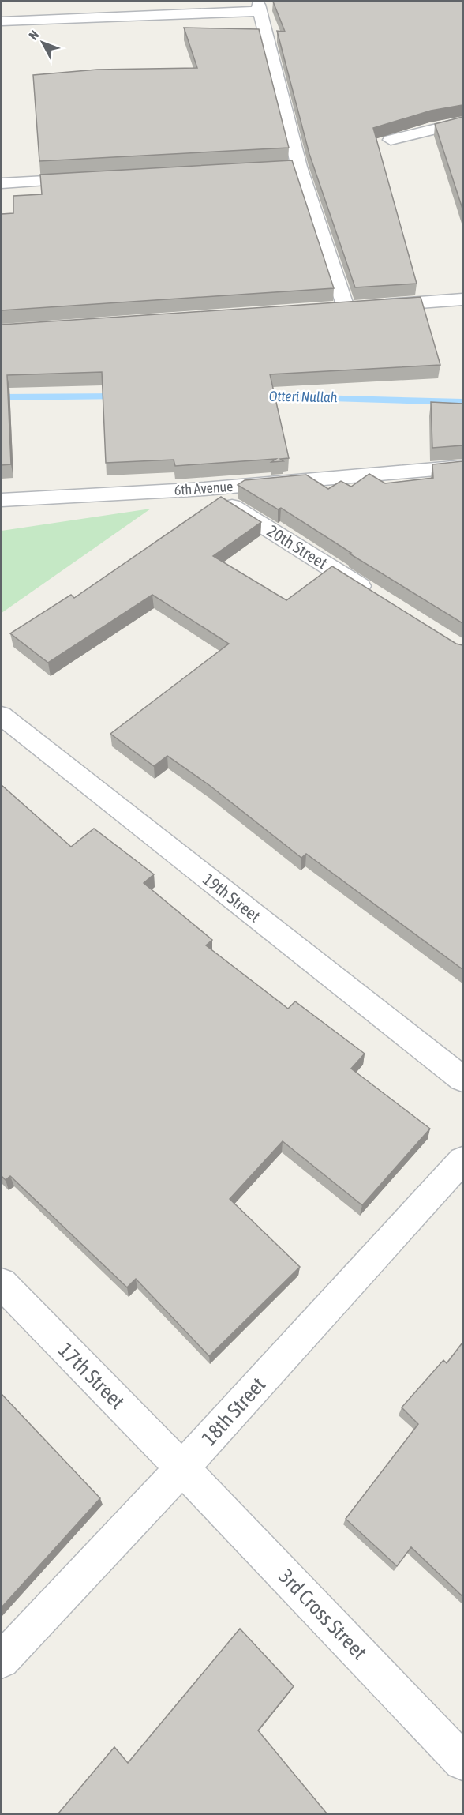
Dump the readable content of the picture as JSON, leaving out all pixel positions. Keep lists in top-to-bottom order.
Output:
{
  "streets": {
    "street": [
      "6th Avenue",
      "20th Street",
      "19th Street",
      "17th Street",
      "18th Street",
      "3rd Cross Street"
    ]
  },
  "crossings": [
    ["6th Avenue", "20th Street"],
    ["17th Street", "18th Street"],
    ["17th Street", "3rd Cross Street"],
    ["18th Street", "3rd Cross Street"]
  ],
  "water": ["Otteri Nullah"],
  "north": "top left"
}
